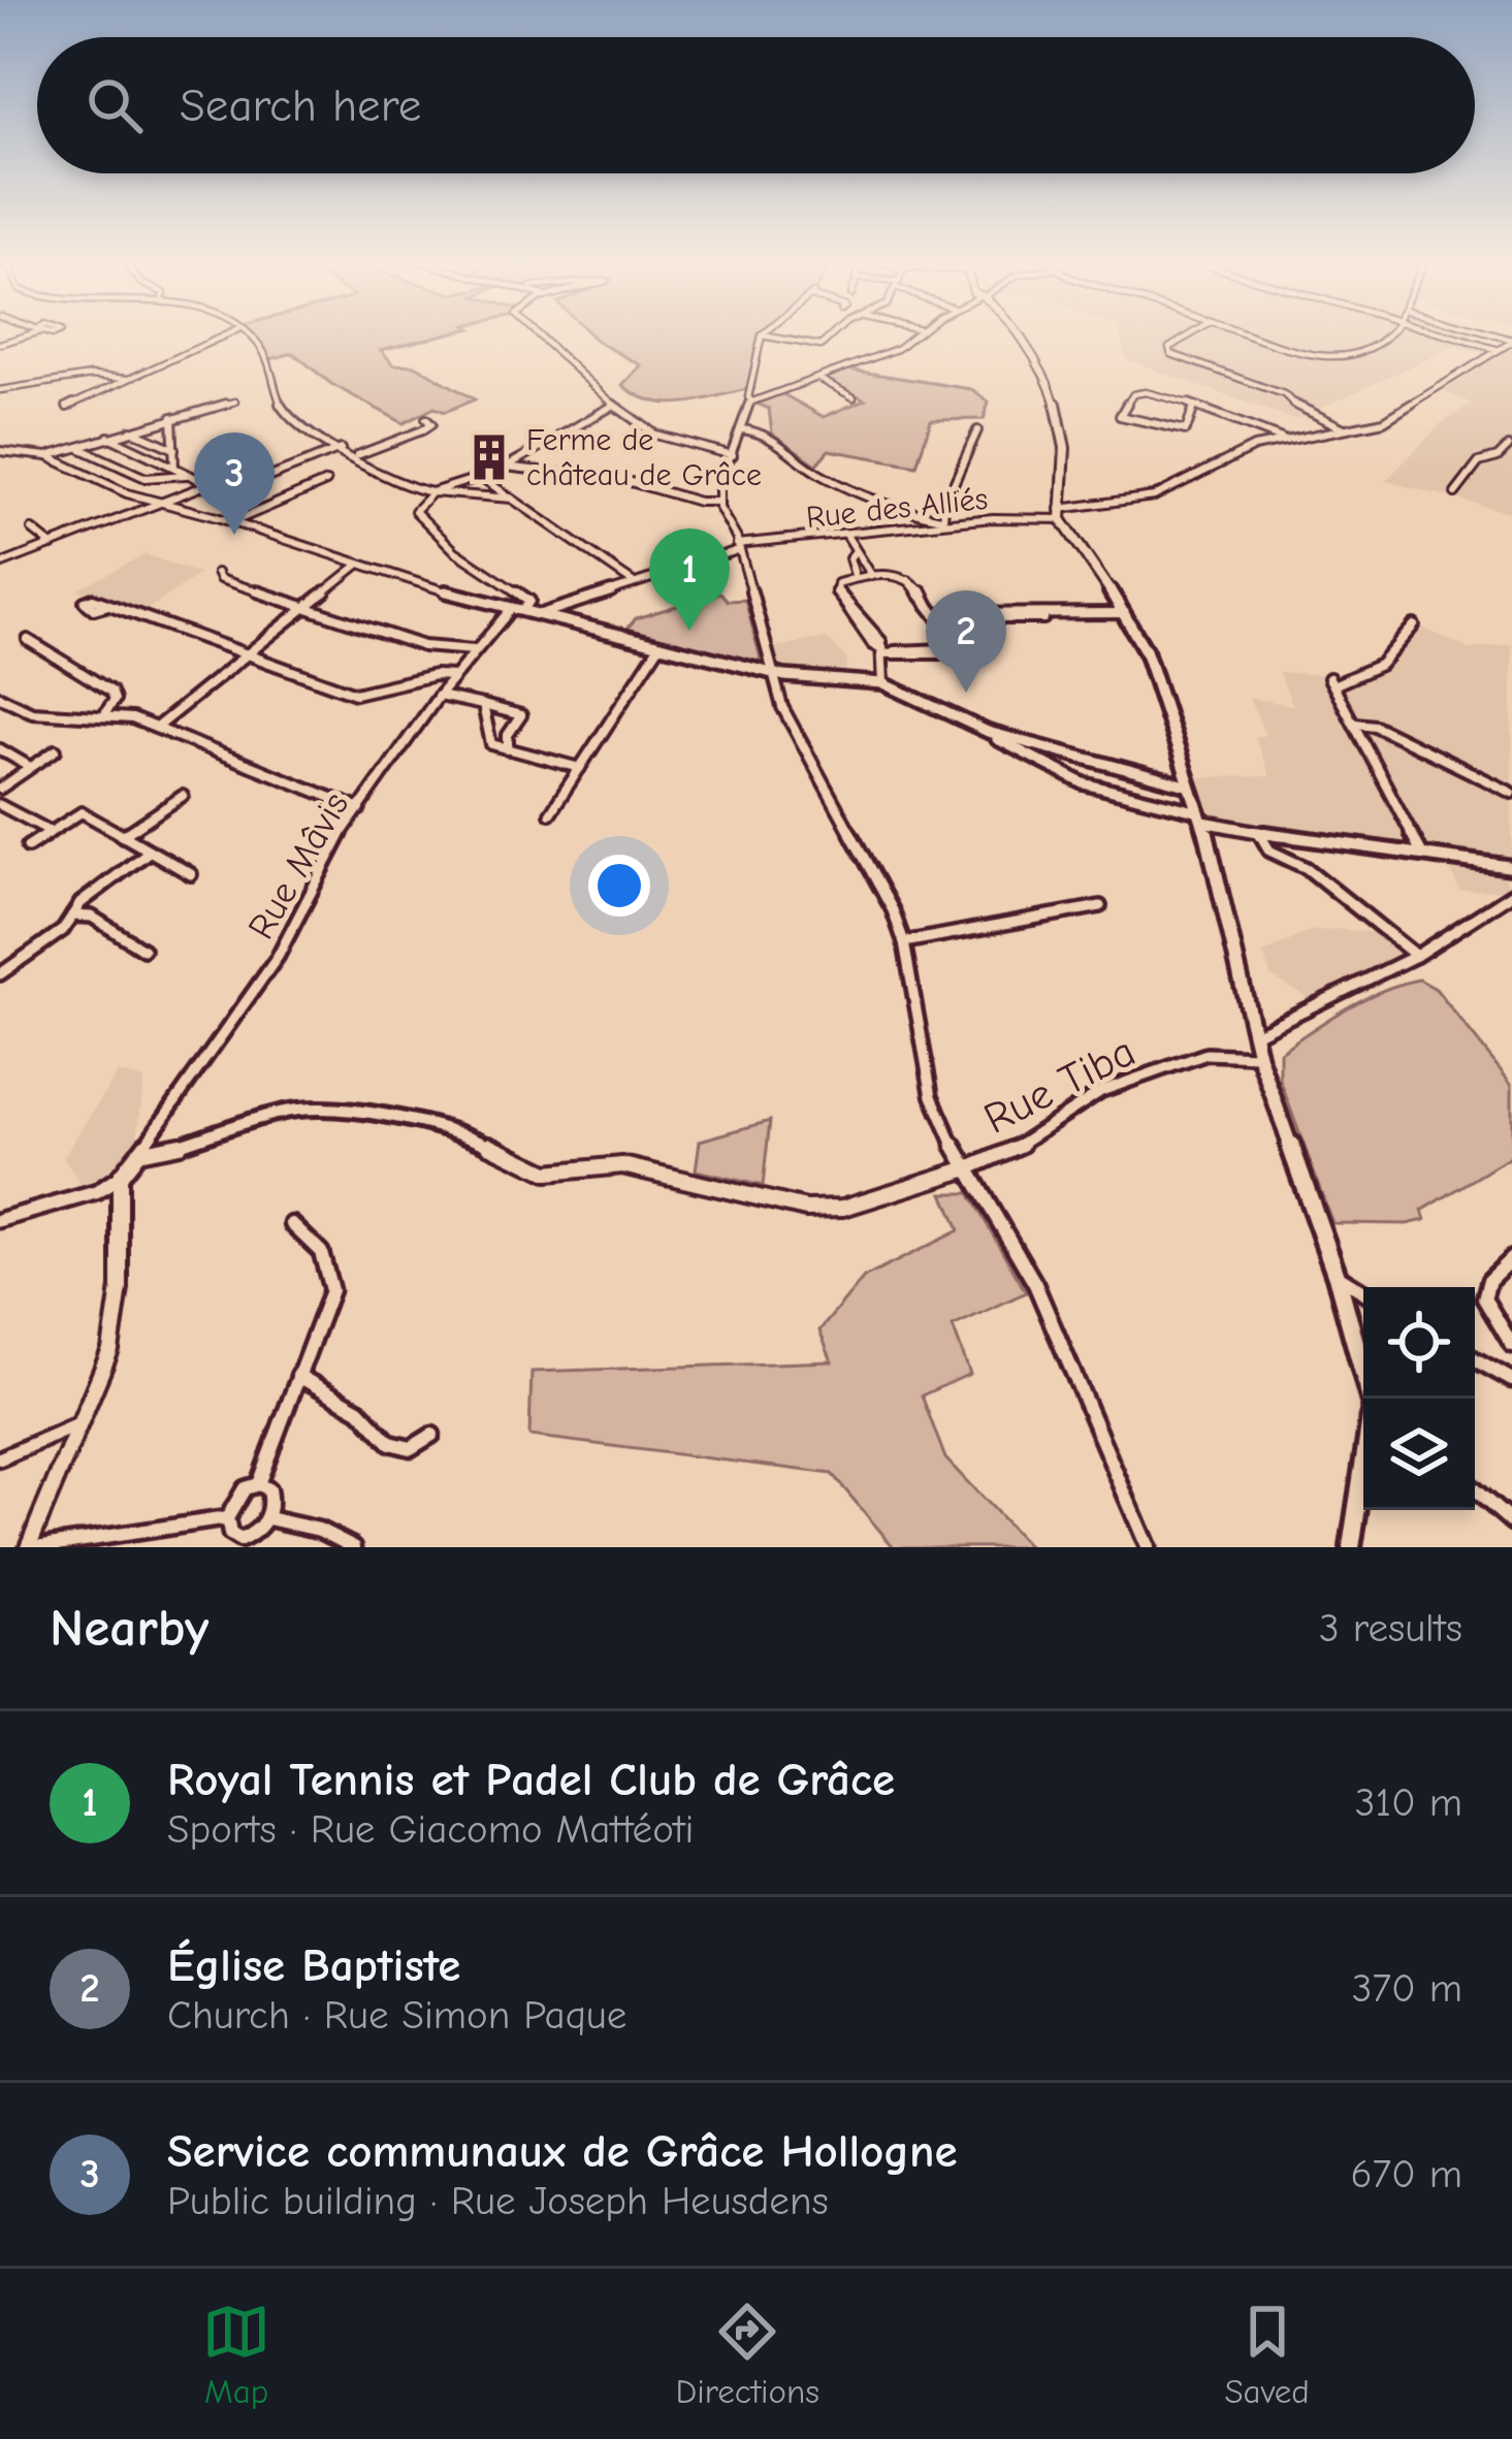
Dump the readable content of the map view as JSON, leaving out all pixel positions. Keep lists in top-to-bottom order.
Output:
{
  "streets": {
    "street": ["Rue des Alliés", "Rue Mâvis", "Rue Tiba"]
  },
  "places": {
    "building": ["Ferme de château de Grâce"]
  },
  "page": {
    "search": "Search here",
    "pins": ["3", "1", "2"],
    "heading": ["Nearby", "3 results"],
    "list": [
      {
        "mark": "1",
        "name": "Royal Tennis et Padel Club de Grâce",
        "note": "Sports · Rue Giacomo Mattéoti",
        "value": "310 m"
      },
      {
        "mark": "2",
        "name": "Église Baptiste",
        "note": "Church · Rue Simon Paque",
        "value": "370 m"
      },
      {
        "mark": "3",
        "name": "Service communaux de Grâce Hollogne",
        "note": "Public building · Rue Joseph Heusdens",
        "value": "670 m"
      }
    ],
    "nav": ["Map", "Directions", "Saved"]
  }
}
